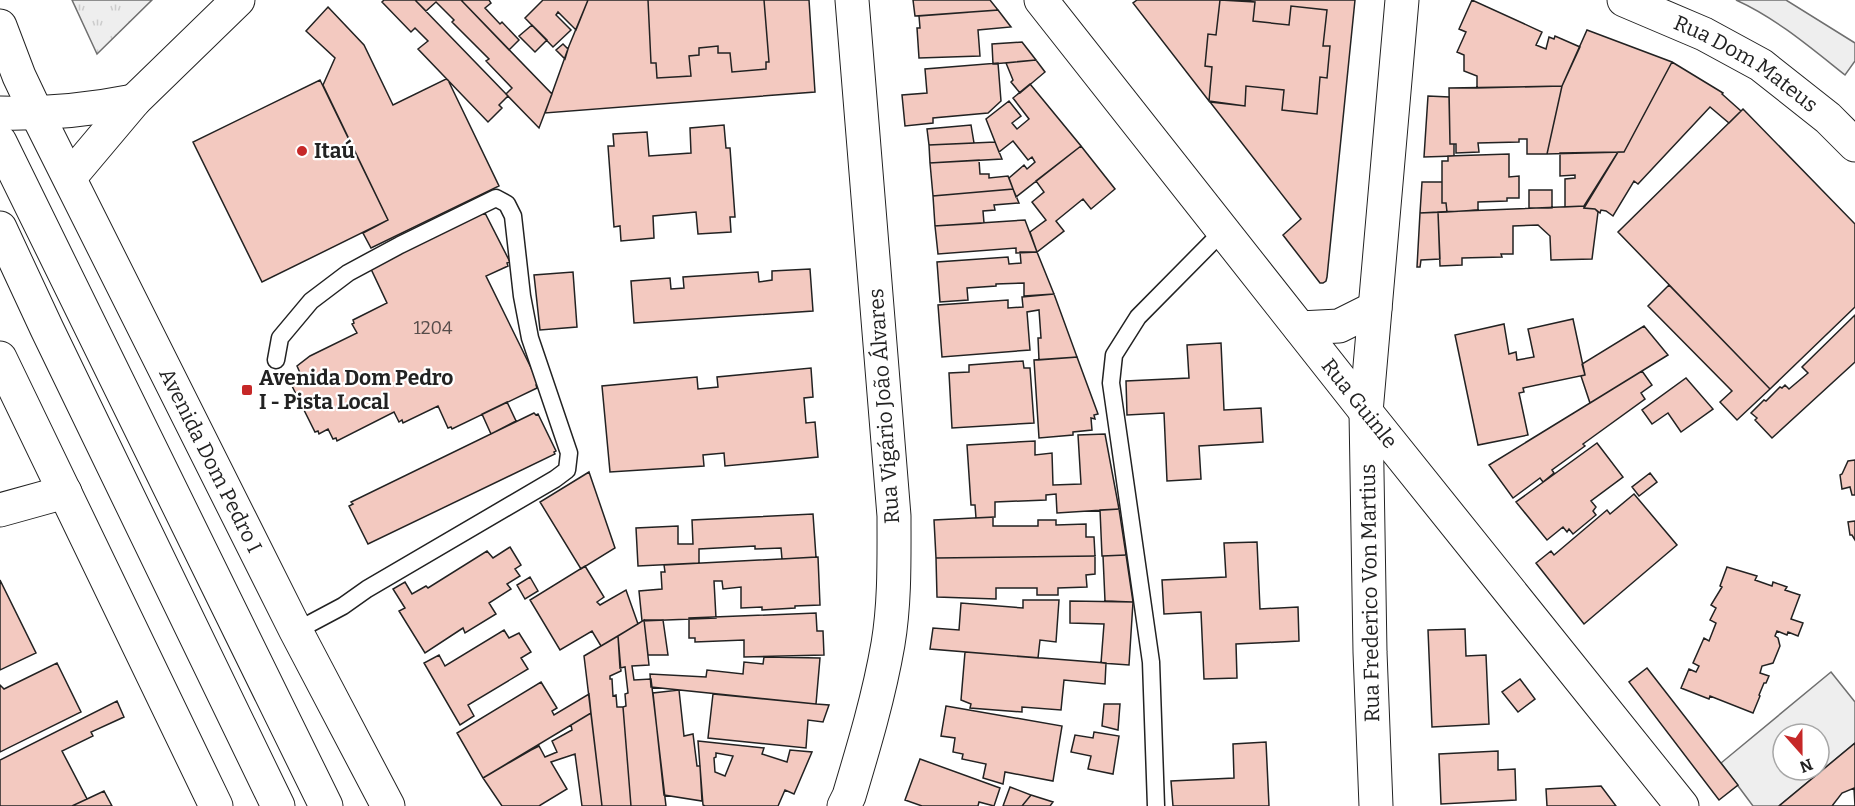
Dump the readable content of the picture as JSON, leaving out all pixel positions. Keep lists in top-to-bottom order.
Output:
{
  "streets": {
    "street": [
      "Rua Dom Mateus",
      "Rua Guinle",
      "Rua Vigário João Álvares",
      "Avenida Dom Pedro I",
      "Rua Frederico Von Martius"
    ]
  },
  "crossings": [
    ["Rua Guinle", "Rua Frederico Von Martius"]
  ],
  "places": {
    "other": ["Itaú"],
    "transit": ["Avenida Dom Pedro I - Pista Local"]
  },
  "house_numbers": ["1204"],
  "north": "bottom"
}
